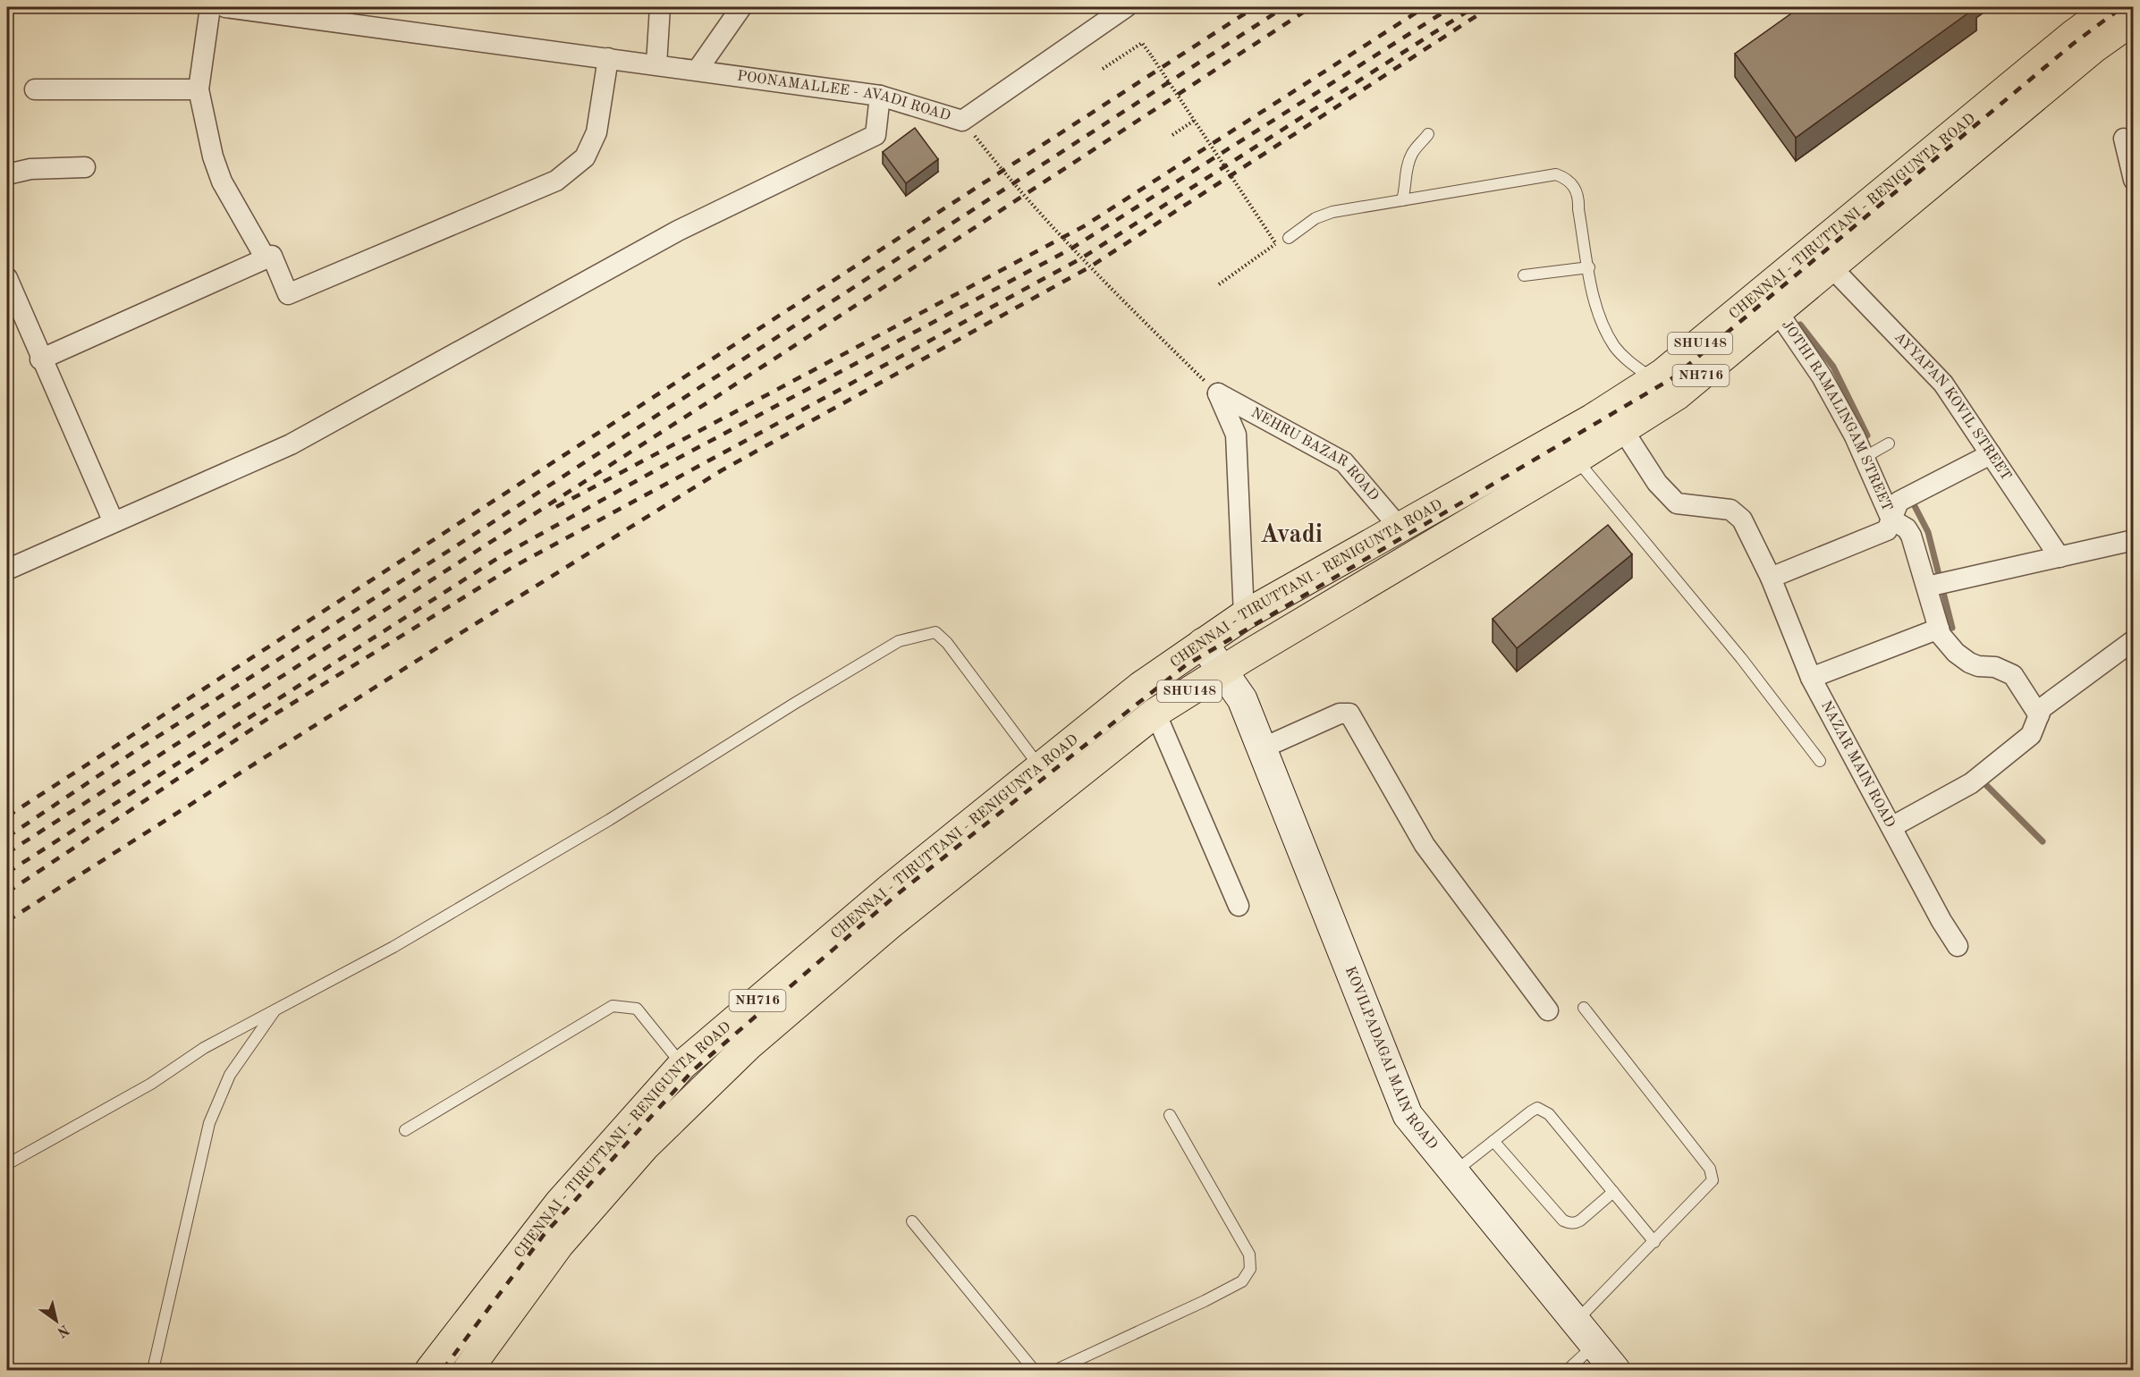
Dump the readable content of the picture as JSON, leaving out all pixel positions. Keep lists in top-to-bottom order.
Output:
{
  "streets": {
    "highway": ["CHENNAI - TIRUTTANI - RENIGUNTA ROAD", "SHU148", "NH716"],
    "main road": ["KOVILPADAGAI MAIN ROAD"],
    "street": [
      "POONAMALLEE - AVADI ROAD",
      "AYYAPAN KOVIL STREET",
      "JOTHI RAMALINGAM STREET",
      "NEHRU BAZAR ROAD",
      "NAZAR MAIN ROAD"
    ]
  },
  "crossings": [
    ["POONAMALLEE - AVADI ROAD", "NEHRU BAZAR ROAD"],
    ["CHENNAI - TIRUTTANI - RENIGUNTA ROAD", "AYYAPAN KOVIL STREET"],
    ["CHENNAI - TIRUTTANI - RENIGUNTA ROAD", "JOTHI RAMALINGAM STREET"],
    ["CHENNAI - TIRUTTANI - RENIGUNTA ROAD", "NEHRU BAZAR ROAD"],
    ["CHENNAI - TIRUTTANI - RENIGUNTA ROAD", "NAZAR MAIN ROAD"],
    ["CHENNAI - TIRUTTANI - RENIGUNTA ROAD", "KOVILPADAGAI MAIN ROAD"]
  ],
  "districts": ["Avadi"],
  "north": "bottom right"
}
